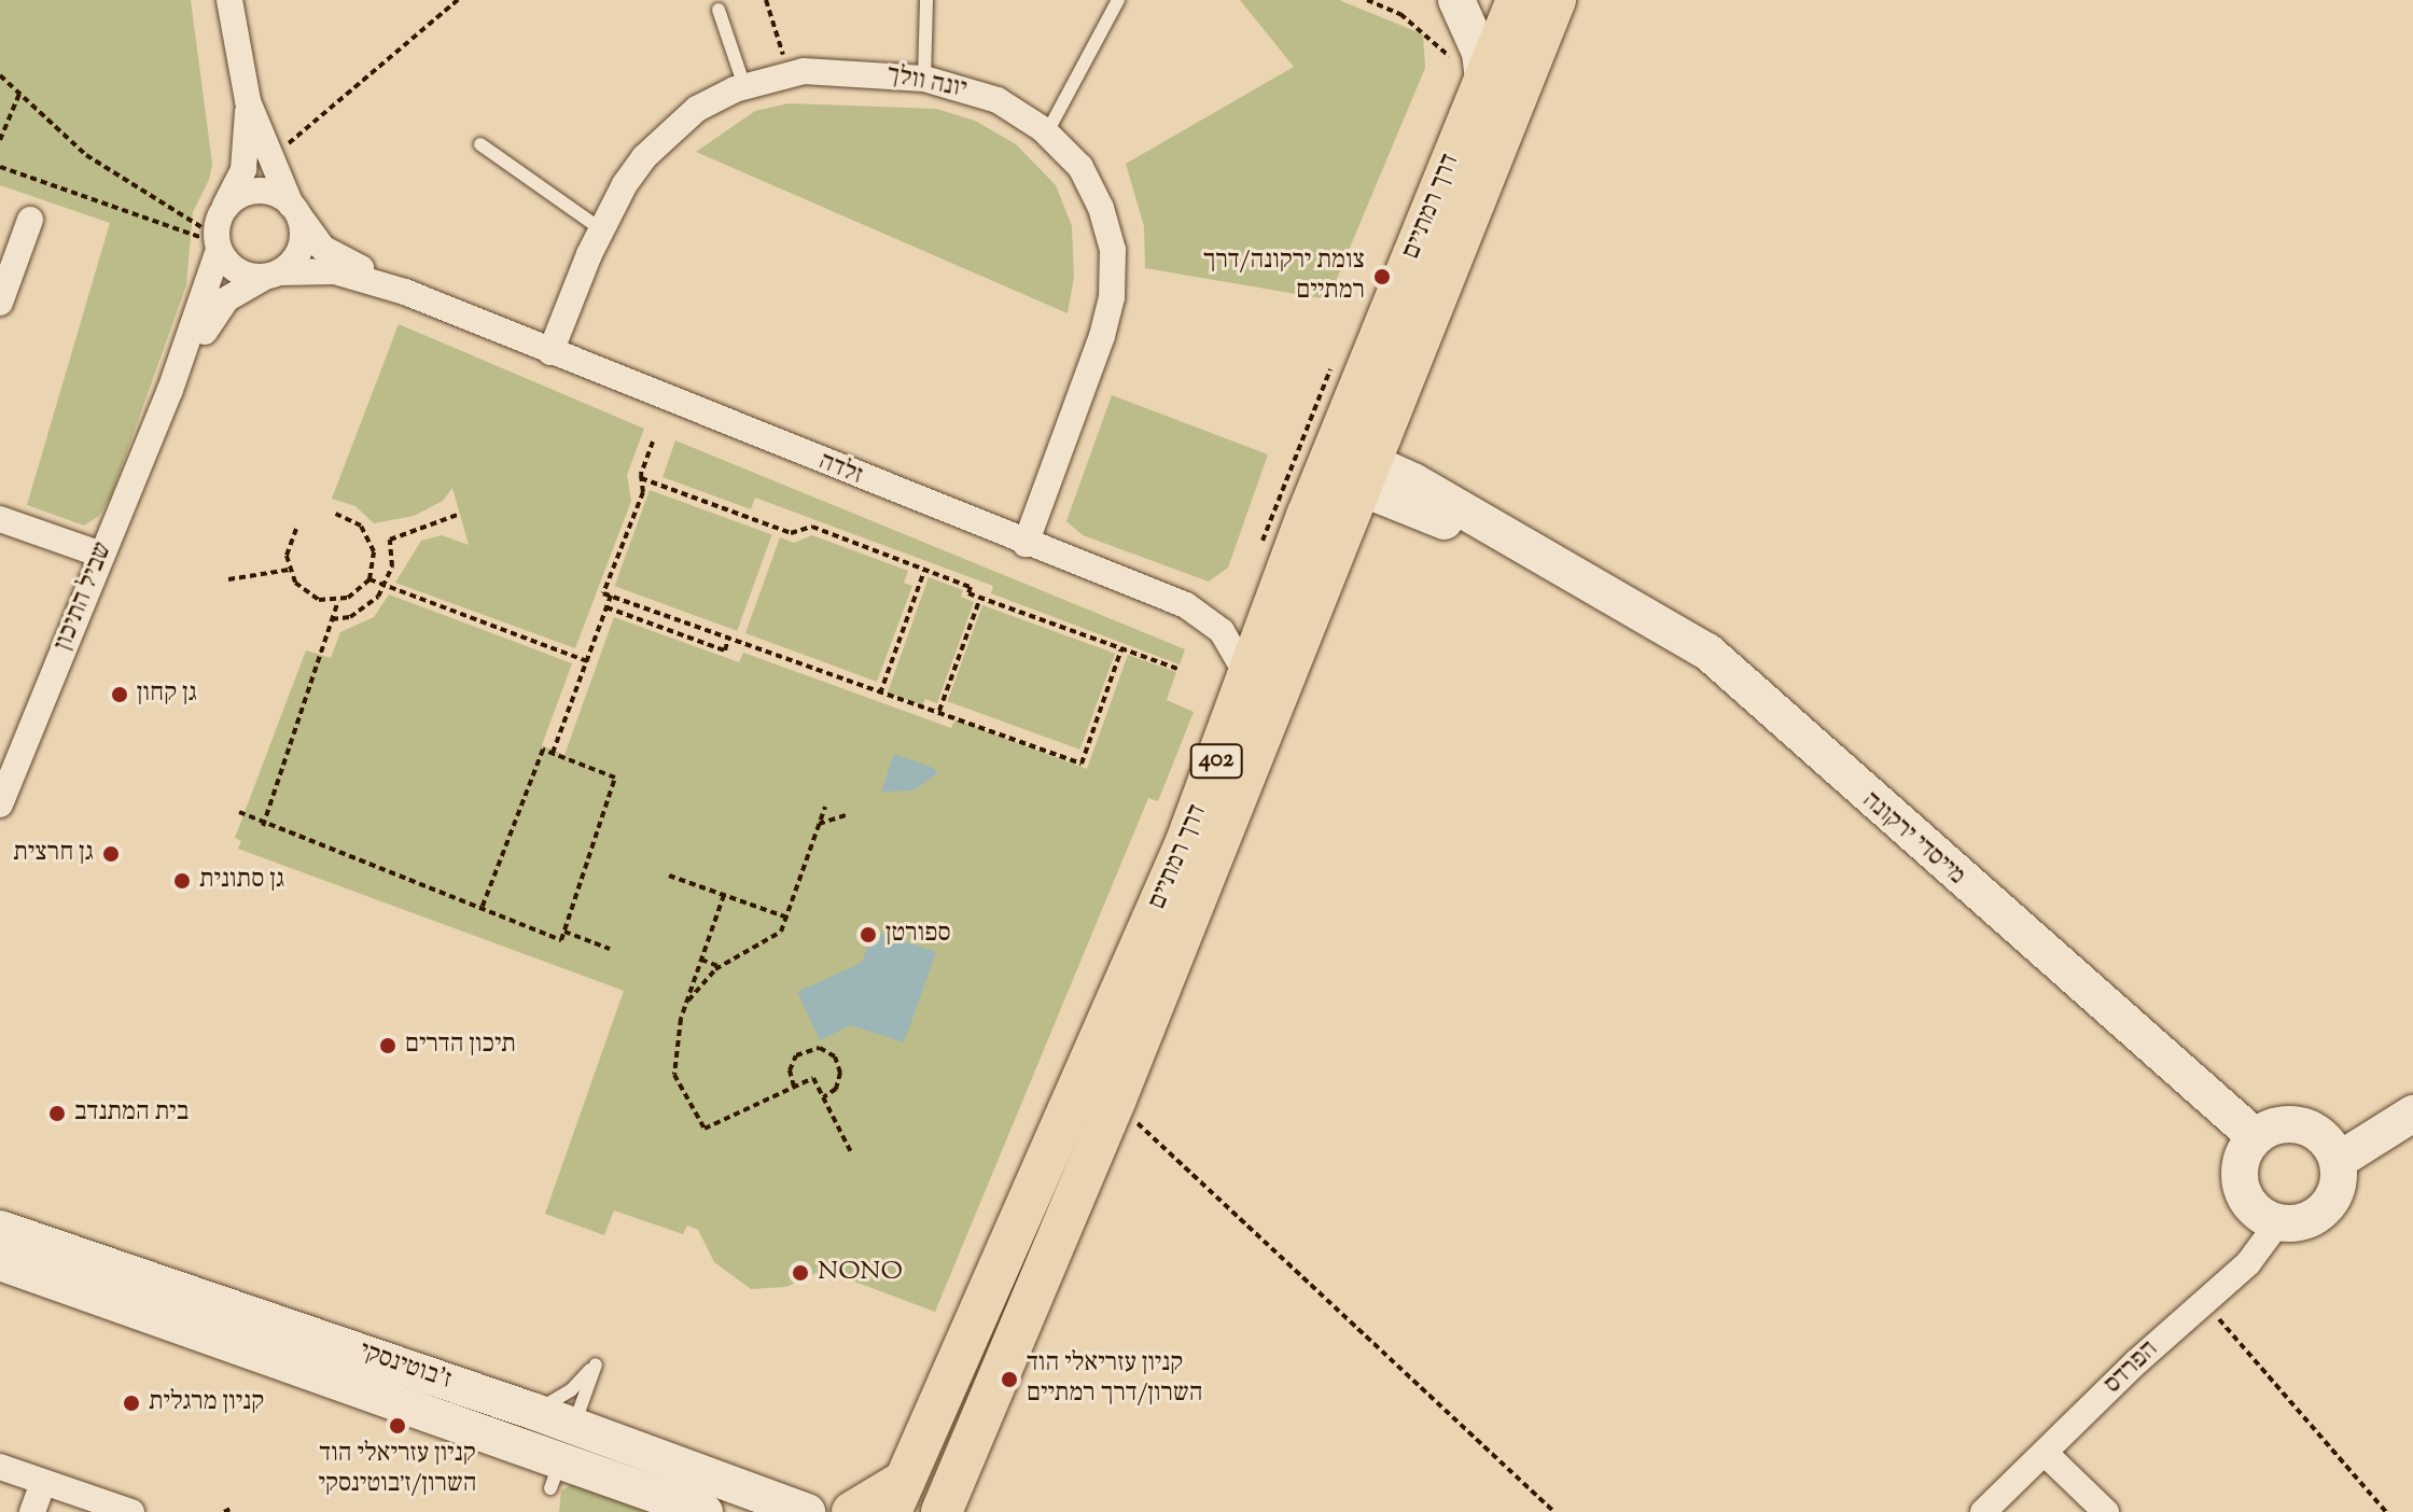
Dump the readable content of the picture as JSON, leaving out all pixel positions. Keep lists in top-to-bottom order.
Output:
{
  "streets": {
    "main road": ["דרך רמתיים", "402"],
    "street": [
      "יונה וולך",
      "זלדה",
      "שביל התיכון",
      "מייסדי ירקונה",
      "ז'בוטינסקי",
      "הפרדס"
    ]
  },
  "crossings": [
    ["יונה וולך", "זלדה"],
    ["דרך רמתיים", "זלדה"],
    ["דרך רמתיים", "מייסדי ירקונה"],
    ["זלדה", "שביל התיכון"],
    ["מייסדי ירקונה", "הפרדס"]
  ],
  "places": [
    "צומת ירקונה/דרך רמתיים",
    "גן קחון",
    "גן חרצית",
    "גן סתונית",
    "ספורטן",
    "תיכון הדרים",
    "בית המתנדב",
    "NONO",
    "קניון עזריאלי הוד השרון/דרך רמתיים",
    "קניון מרגלית",
    "קניון עזריאלי הוד השרון/ז׳בוטינסקי"
  ]
}
